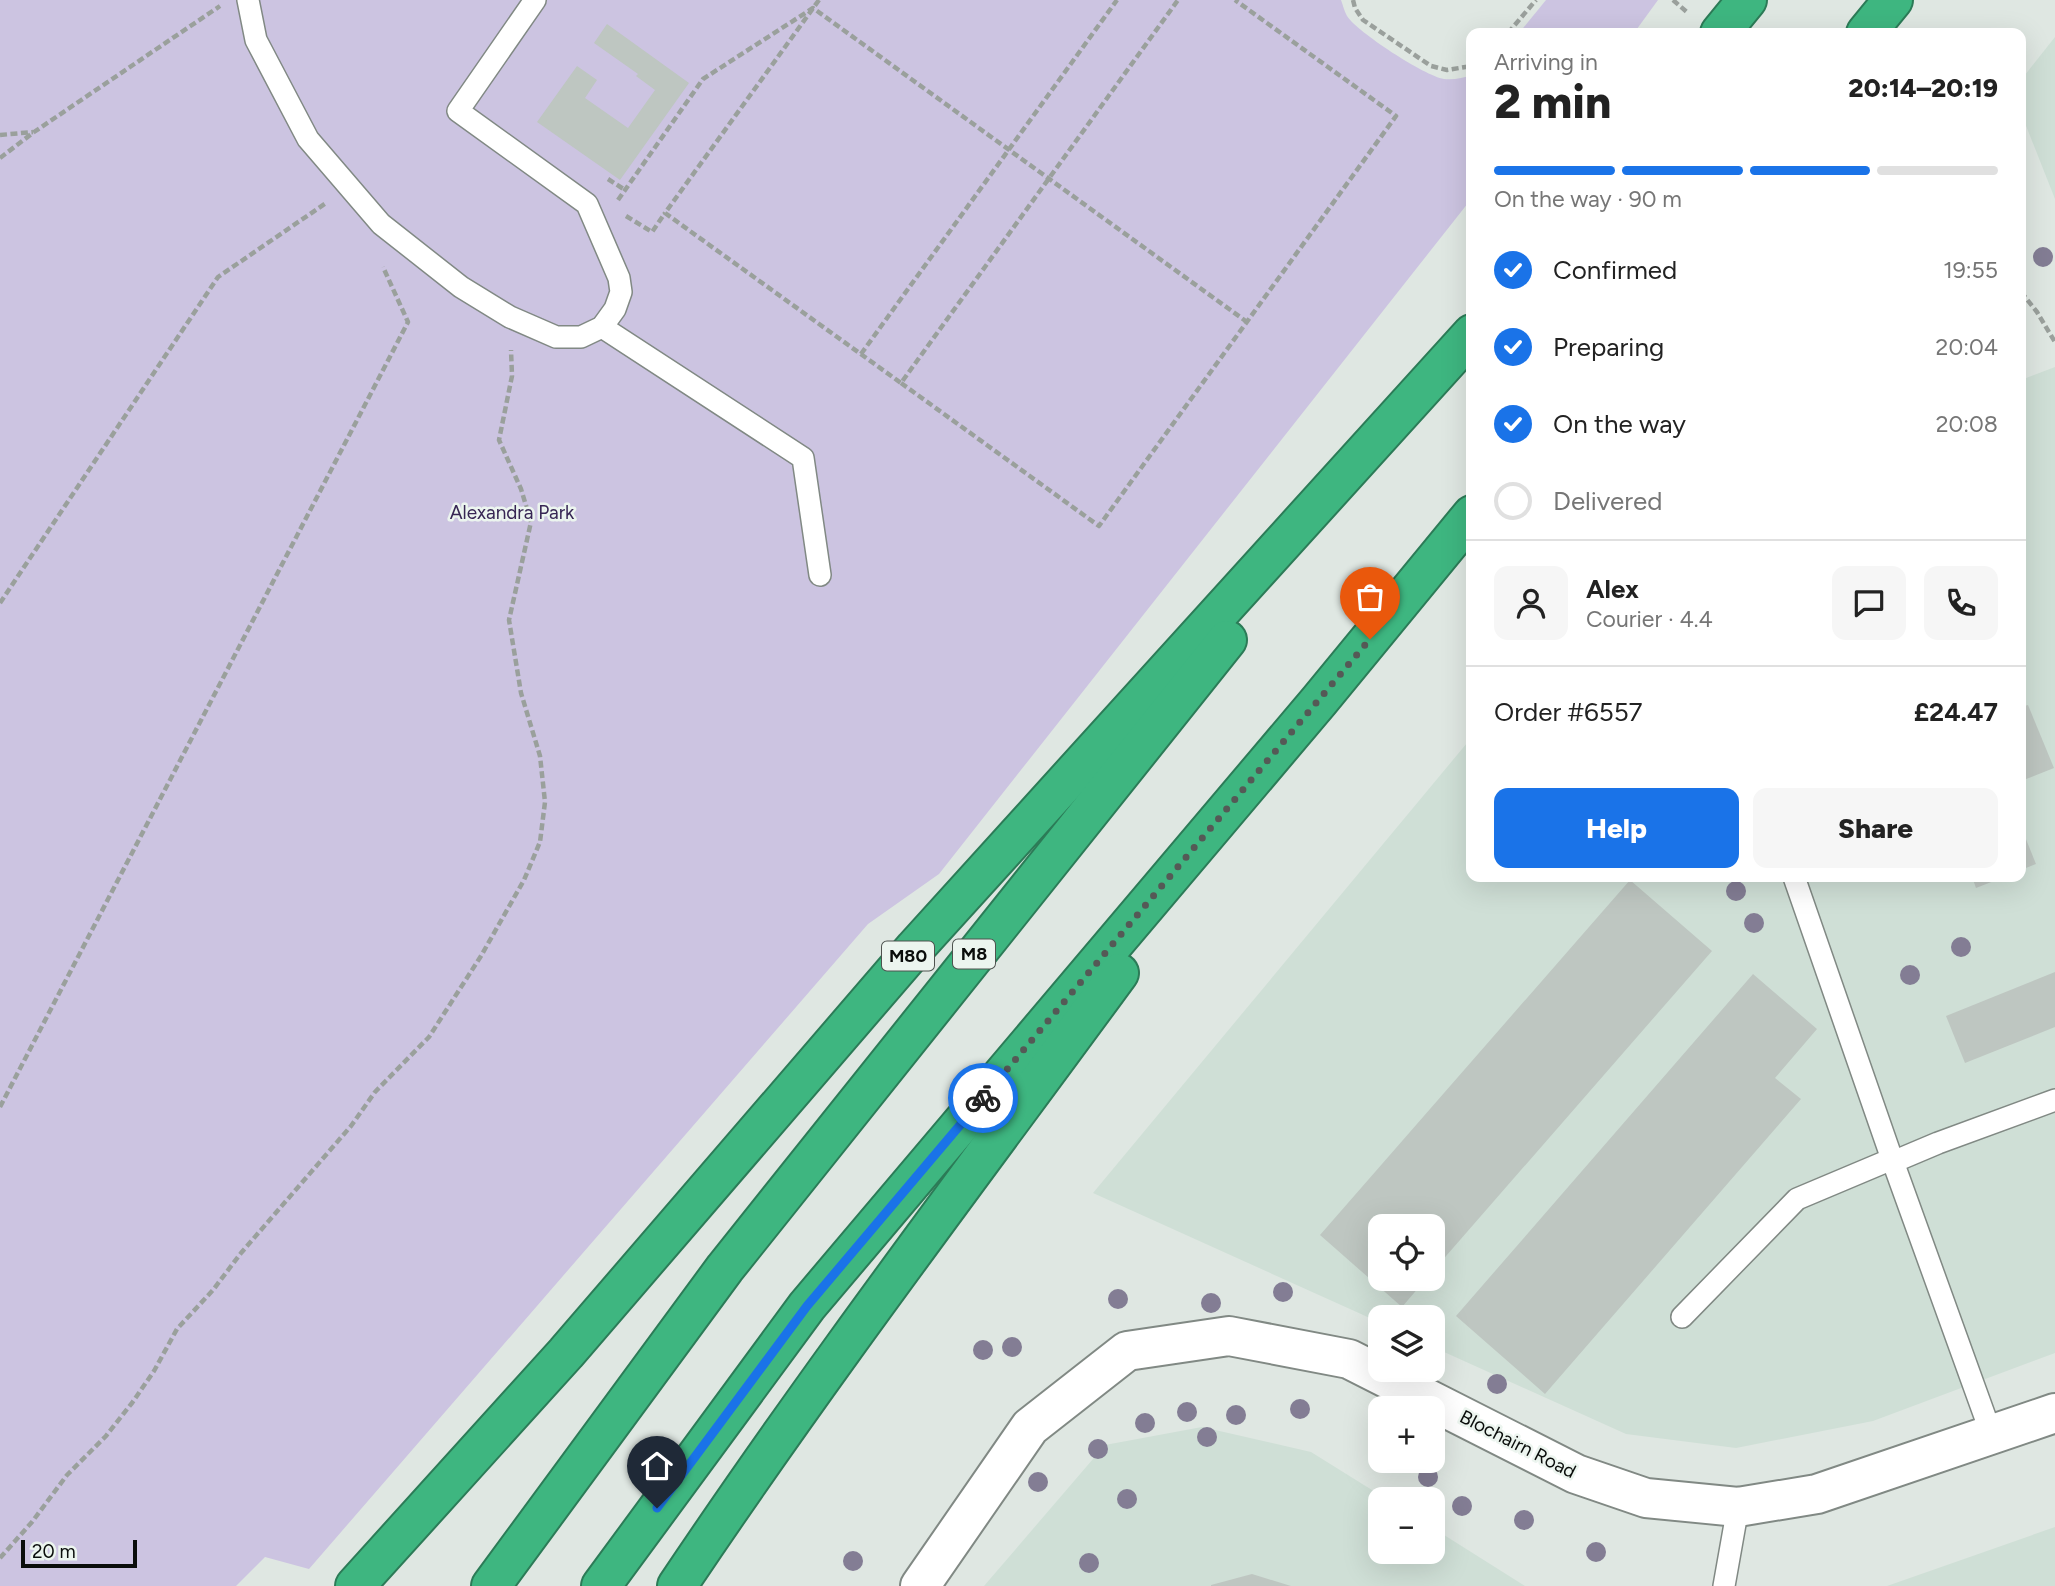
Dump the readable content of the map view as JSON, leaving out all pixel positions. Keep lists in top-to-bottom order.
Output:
{
  "streets": {
    "highway": ["M8", "M80"],
    "street": ["Blochairn Road"]
  },
  "parks": ["Alexandra Park"],
  "scale_bar": "20 m",
  "page": {
    "heading": ["2 min", "Arriving in", "20:14–20:19"],
    "panel": [
      "Alex",
      "Courier · 4.4",
      "Order #6557",
      "£24.47"
    ],
    "bar": "On the way · 90 m",
    "list": [
      ["Confirmed", "19:55"],
      ["Preparing", "20:04"],
      ["On the way", "20:08"],
      "Delivered"
    ],
    "buttons": ["Help", "Share"],
    "map_buttons": ["+", "−"],
    "scale": "20 m"
  }
}
